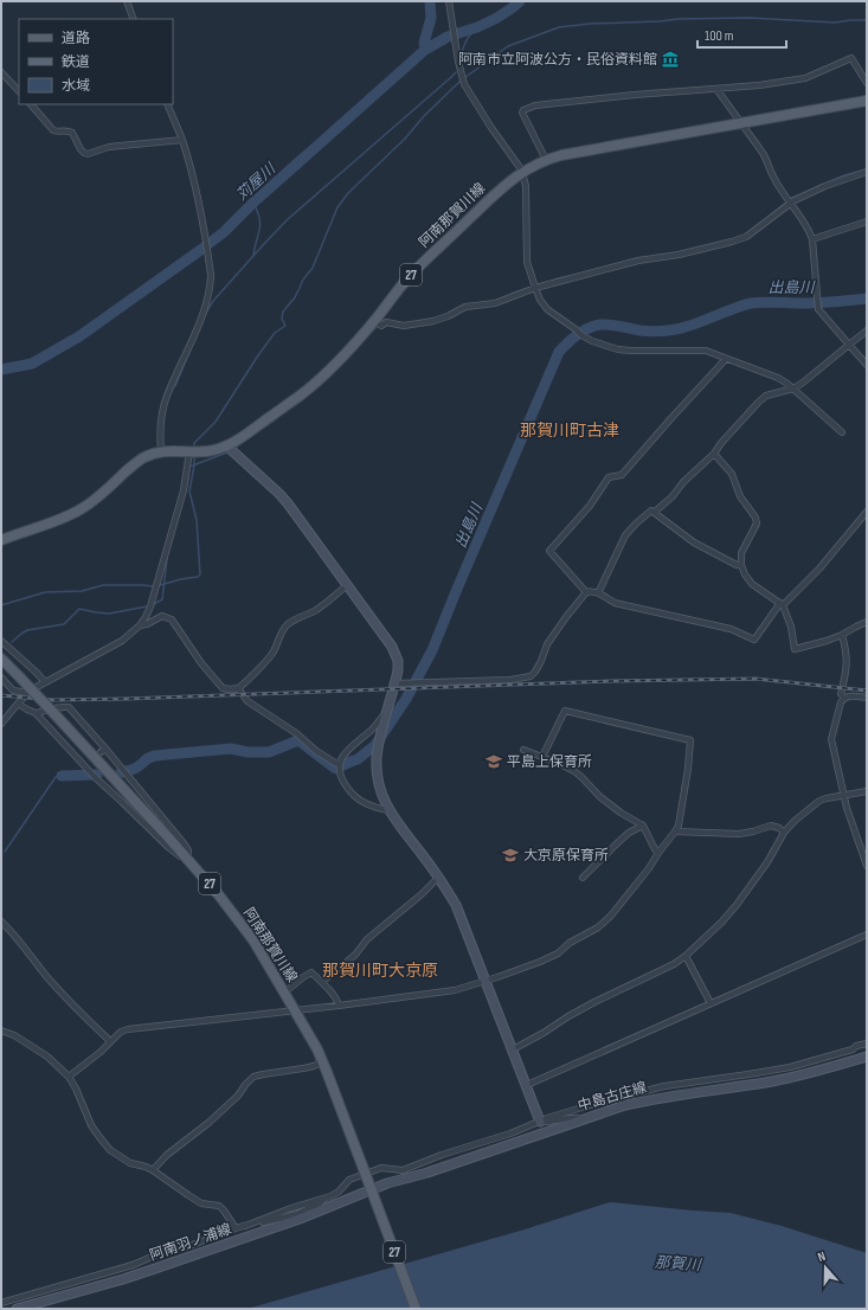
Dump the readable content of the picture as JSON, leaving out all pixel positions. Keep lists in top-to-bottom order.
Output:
{
  "streets": {
    "main road": [
      "阿南那賀川線",
      "27",
      "中島古庄線",
      "阿南羽ノ浦線"
    ]
  },
  "crossings": [
    ["阿南那賀川線", "中島古庄線"],
    ["阿南那賀川線", "阿南羽ノ浦線"],
    ["中島古庄線", "阿南羽ノ浦線"]
  ],
  "districts": ["那賀川町古津", "那賀川町大京原"],
  "water": ["苅屋川", "出島川", "那賀川"],
  "places": {
    "museum": ["阿南市立阿波公方・民俗資料館"],
    "school or university": ["平島上保育所", "大京原保育所"]
  },
  "legend": ["道路", "鉄道", "水域"],
  "scale_bar": "100 m",
  "north": "top"
}
